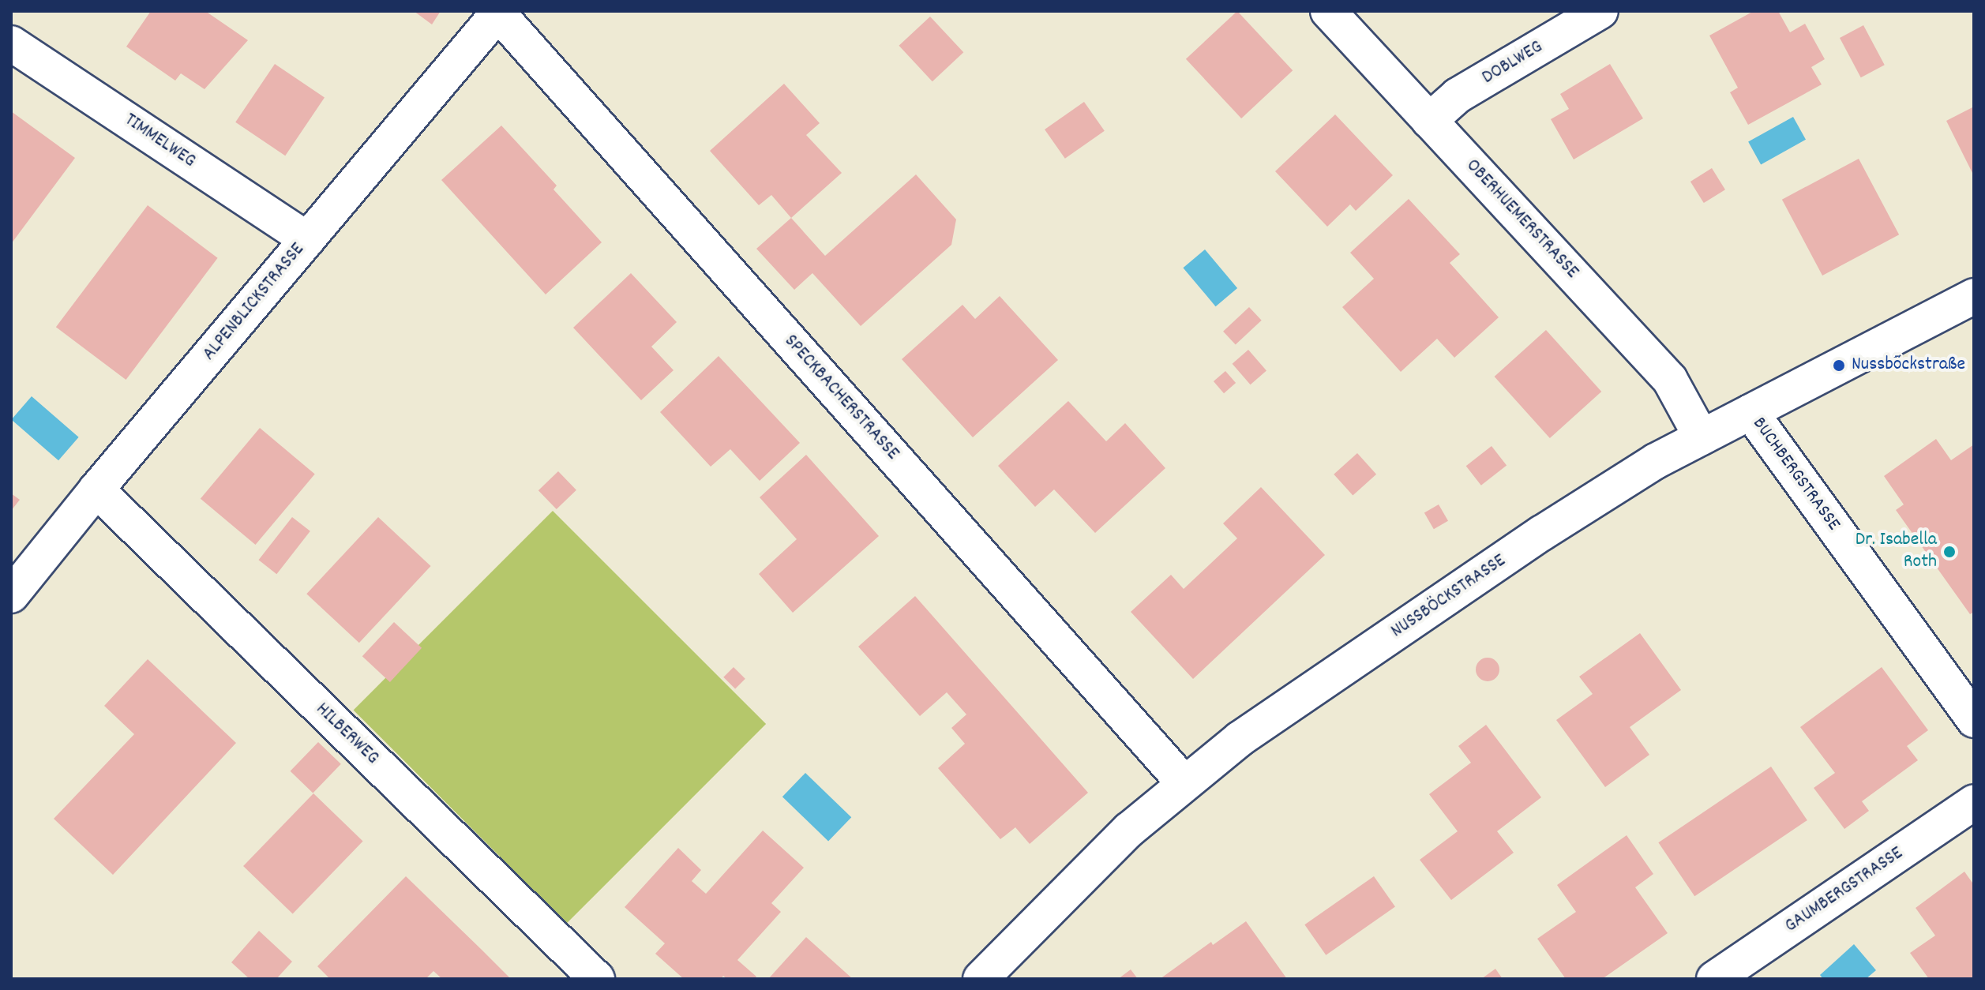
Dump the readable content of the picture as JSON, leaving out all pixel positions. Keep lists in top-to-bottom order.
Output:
{
  "streets": {
    "street": [
      "DOBLWEG",
      "TIMMELWEG",
      "OBERHUEMERSTRASSE",
      "ALPENBLICKSTRASSE",
      "SPECKBACHERSTRASSE",
      "BUCHBERGSTRASSE",
      "NUSSBÖCKSTRASSE",
      "HILBERWEG",
      "GAUMBERGSTRASSE"
    ]
  },
  "crossings": [
    ["DOBLWEG", "OBERHUEMERSTRASSE"],
    ["TIMMELWEG", "ALPENBLICKSTRASSE"],
    ["OBERHUEMERSTRASSE", "NUSSBÖCKSTRASSE"],
    ["ALPENBLICKSTRASSE", "SPECKBACHERSTRASSE"],
    ["ALPENBLICKSTRASSE", "HILBERWEG"],
    ["SPECKBACHERSTRASSE", "NUSSBÖCKSTRASSE"],
    ["BUCHBERGSTRASSE", "NUSSBÖCKSTRASSE"]
  ],
  "places": ["Nussböckstraße", "Dr. Isabella Roth"]
}
